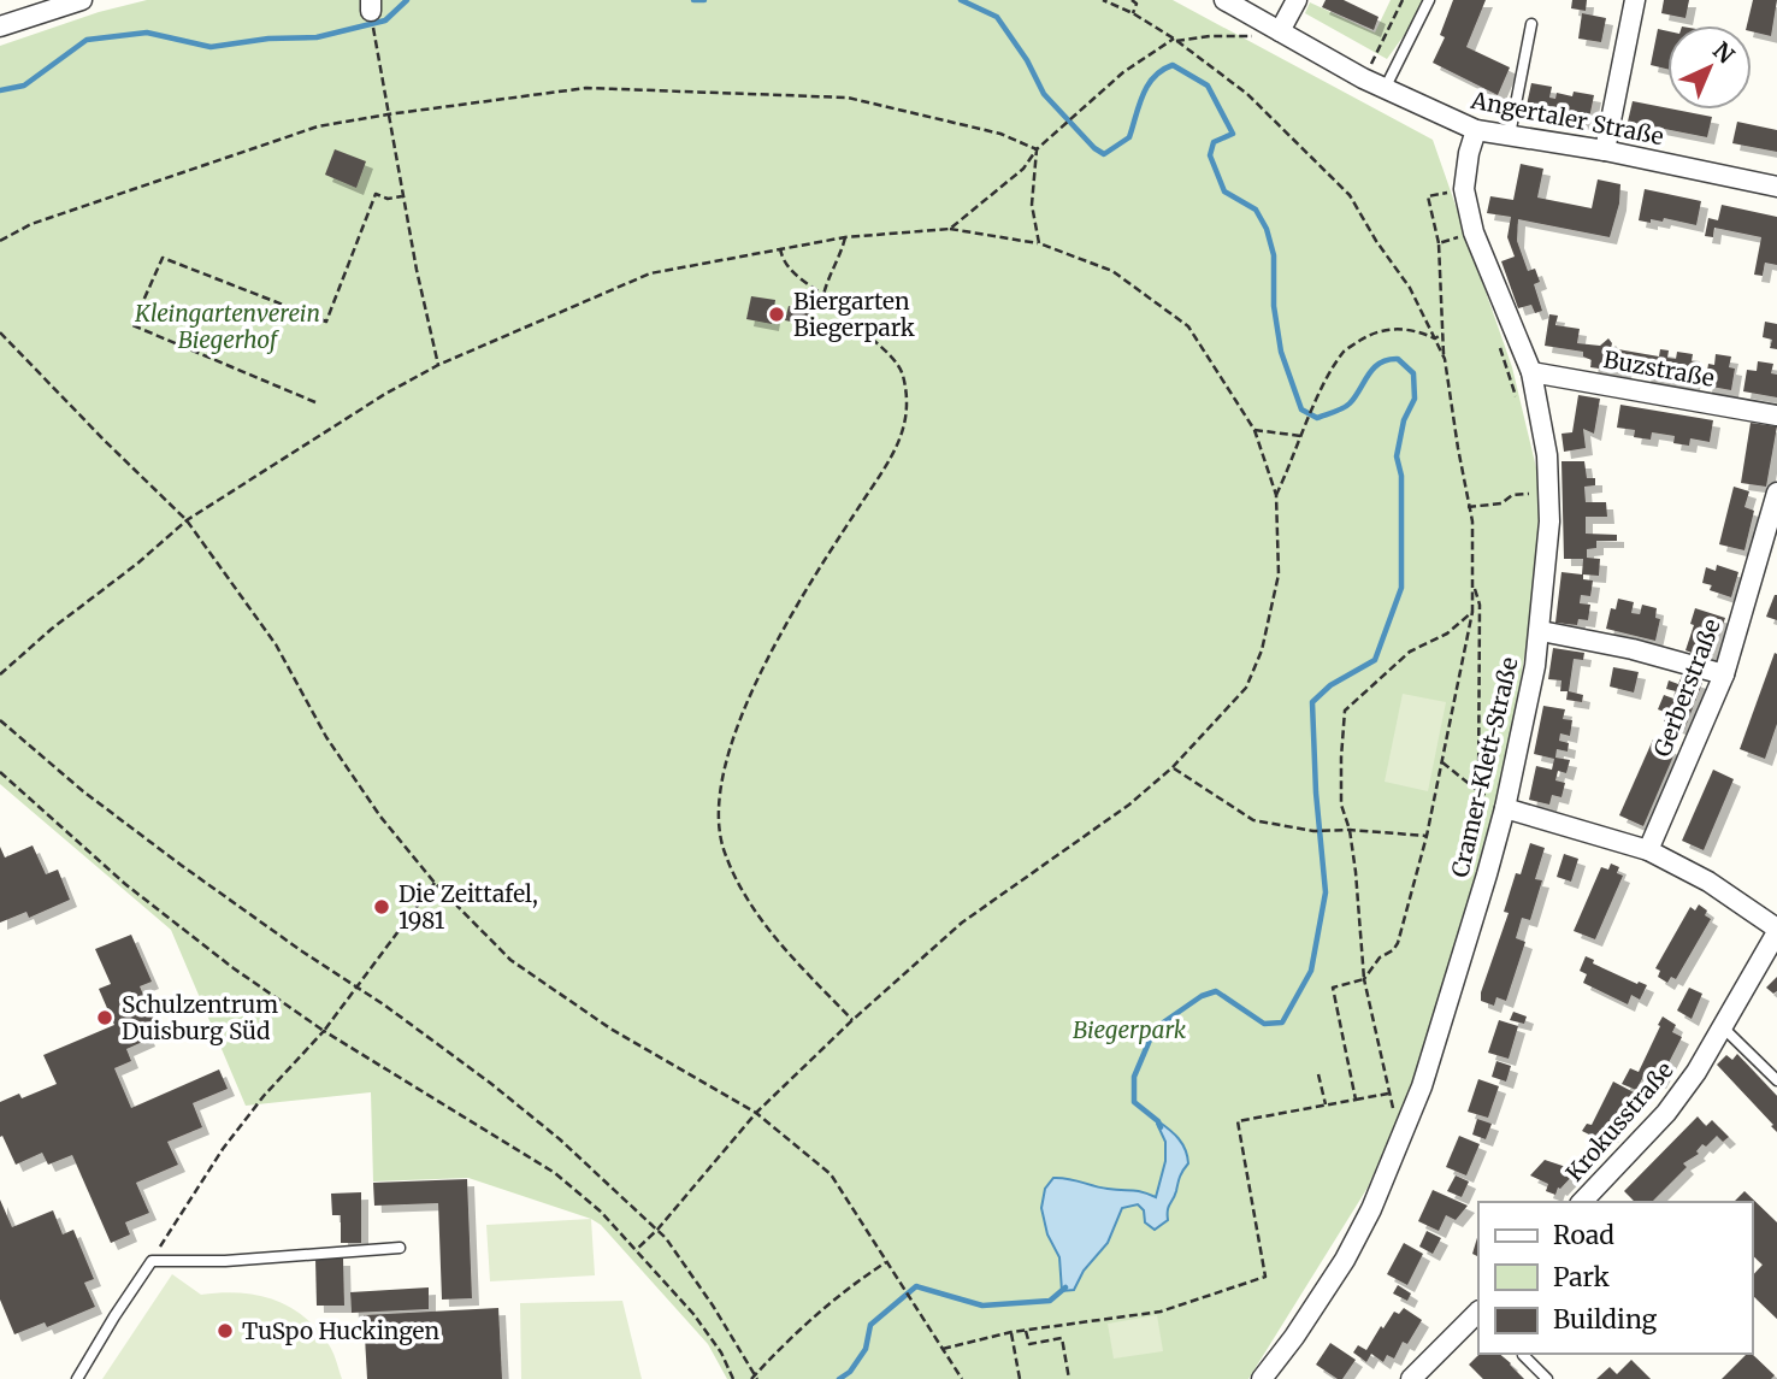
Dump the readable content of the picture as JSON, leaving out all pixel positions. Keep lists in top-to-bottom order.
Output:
{
  "streets": {
    "street": [
      "Angertaler Straße",
      "Buzstraße",
      "Gerberstraße",
      "Cramer-Klett-Straße",
      "Krokusstraße"
    ]
  },
  "crossings": [
    ["Angertaler Straße", "Cramer-Klett-Straße"],
    ["Buzstraße", "Cramer-Klett-Straße"]
  ],
  "parks": ["Kleingartenverein Biegerhof", "Biegerpark"],
  "places": [
    "Biergarten Biegerpark",
    "Die Zeittafel, 1981",
    "Schulzentrum Duisburg Süd",
    "TuSpo Huckingen"
  ],
  "legend": ["Road", "Park", "Building"],
  "north": "top right"
}
